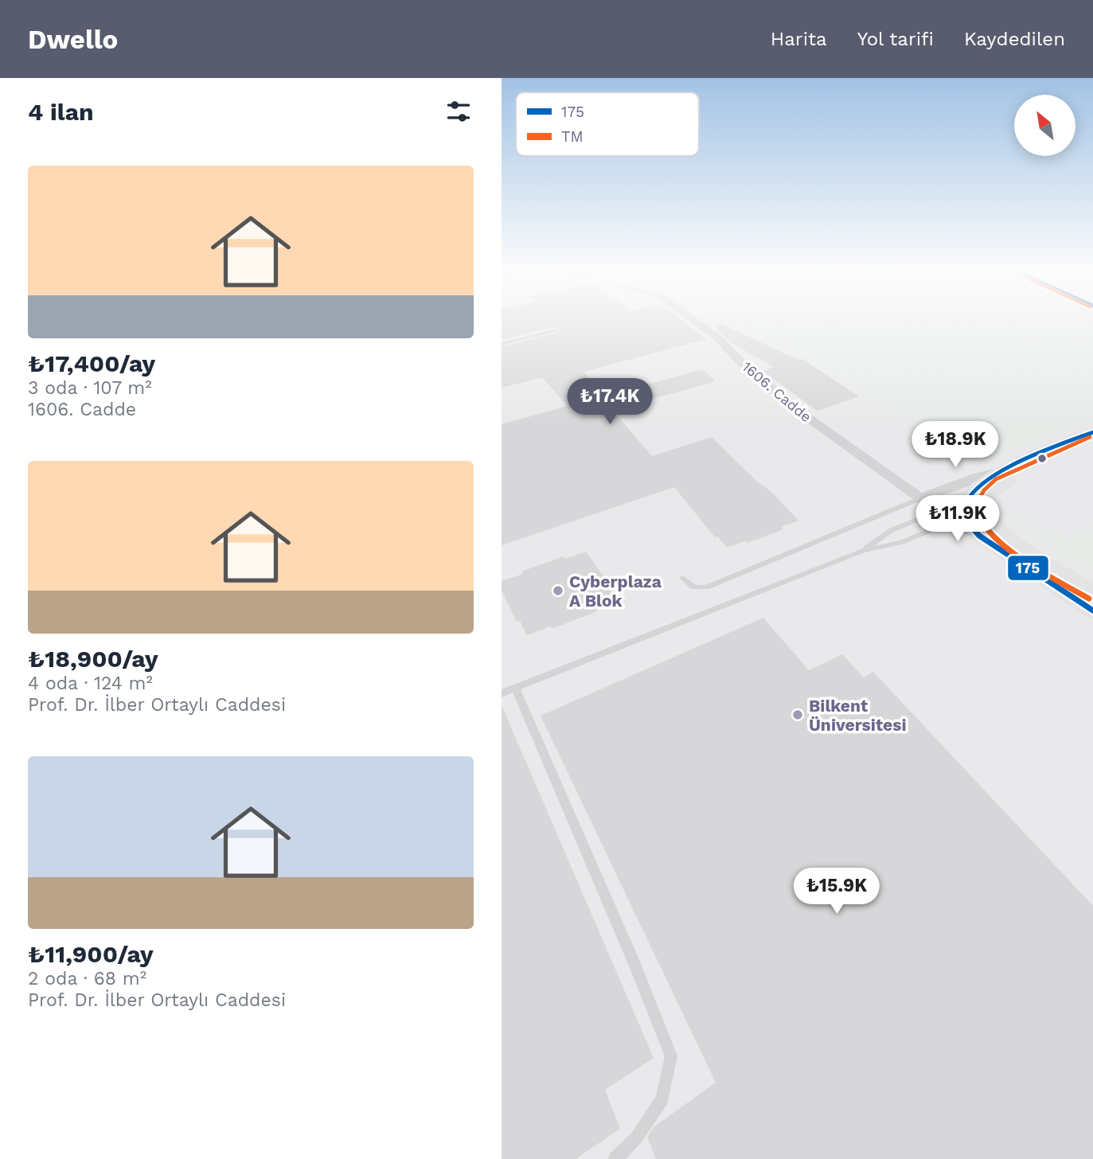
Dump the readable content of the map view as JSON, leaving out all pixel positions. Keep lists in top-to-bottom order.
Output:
{
  "streets": {
    "street": ["1606. Cadde"]
  },
  "places": ["Cyberplaza A Blok", "Bilkent Üniversitesi"],
  "lines": ["transit line 175", "transit line TM"],
  "legend": ["175", "TM"],
  "north": "top left",
  "page": {
    "header": "Dwello",
    "nav": ["Harita", "Yol tarifi", "Kaydedilen"],
    "heading": "4 ilan",
    "list": [
      {
        "name": "₺17,400/ay",
        "note": "3 oda · 107 m² · 1606. Cadde"
      },
      {
        "name": "₺18,900/ay",
        "note": "4 oda · 124 m² · Prof. Dr. İlber Ortaylı Caddesi"
      },
      {
        "name": "₺11,900/ay",
        "note": "2 oda · 68 m² · Prof. Dr. İlber Ortaylı Caddesi"
      }
    ],
    "price": [
      "₺17.4K",
      "₺18.9K",
      "₺11.9K",
      "₺15.9K"
    ]
  }
}
